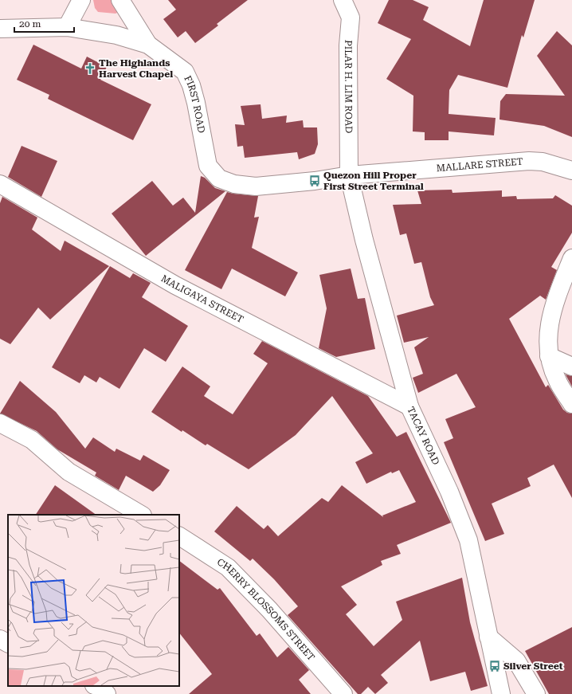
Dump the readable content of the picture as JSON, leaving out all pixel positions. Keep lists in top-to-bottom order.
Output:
{
  "streets": {
    "street": [
      "PILAR H. LIM ROAD",
      "FIRST ROAD",
      "MALLARE STREET",
      "MALIGAYA STREET",
      "TACAY ROAD",
      "CHERRY BLOSSOMS STREET"
    ]
  },
  "crossings": [
    ["PILAR H. LIM ROAD", "FIRST ROAD"],
    ["PILAR H. LIM ROAD", "MALLARE STREET"],
    ["PILAR H. LIM ROAD", "TACAY ROAD"],
    ["FIRST ROAD", "MALLARE STREET"],
    ["FIRST ROAD", "TACAY ROAD"],
    ["MALLARE STREET", "TACAY ROAD"],
    ["MALIGAYA STREET", "TACAY ROAD"]
  ],
  "places": {
    "church": ["The Highlands Harvest Chapel"],
    "bus stop": ["Quezon Hill Proper First Street Terminal", "Silver Street"]
  },
  "scale_bar": "20 m"
}
